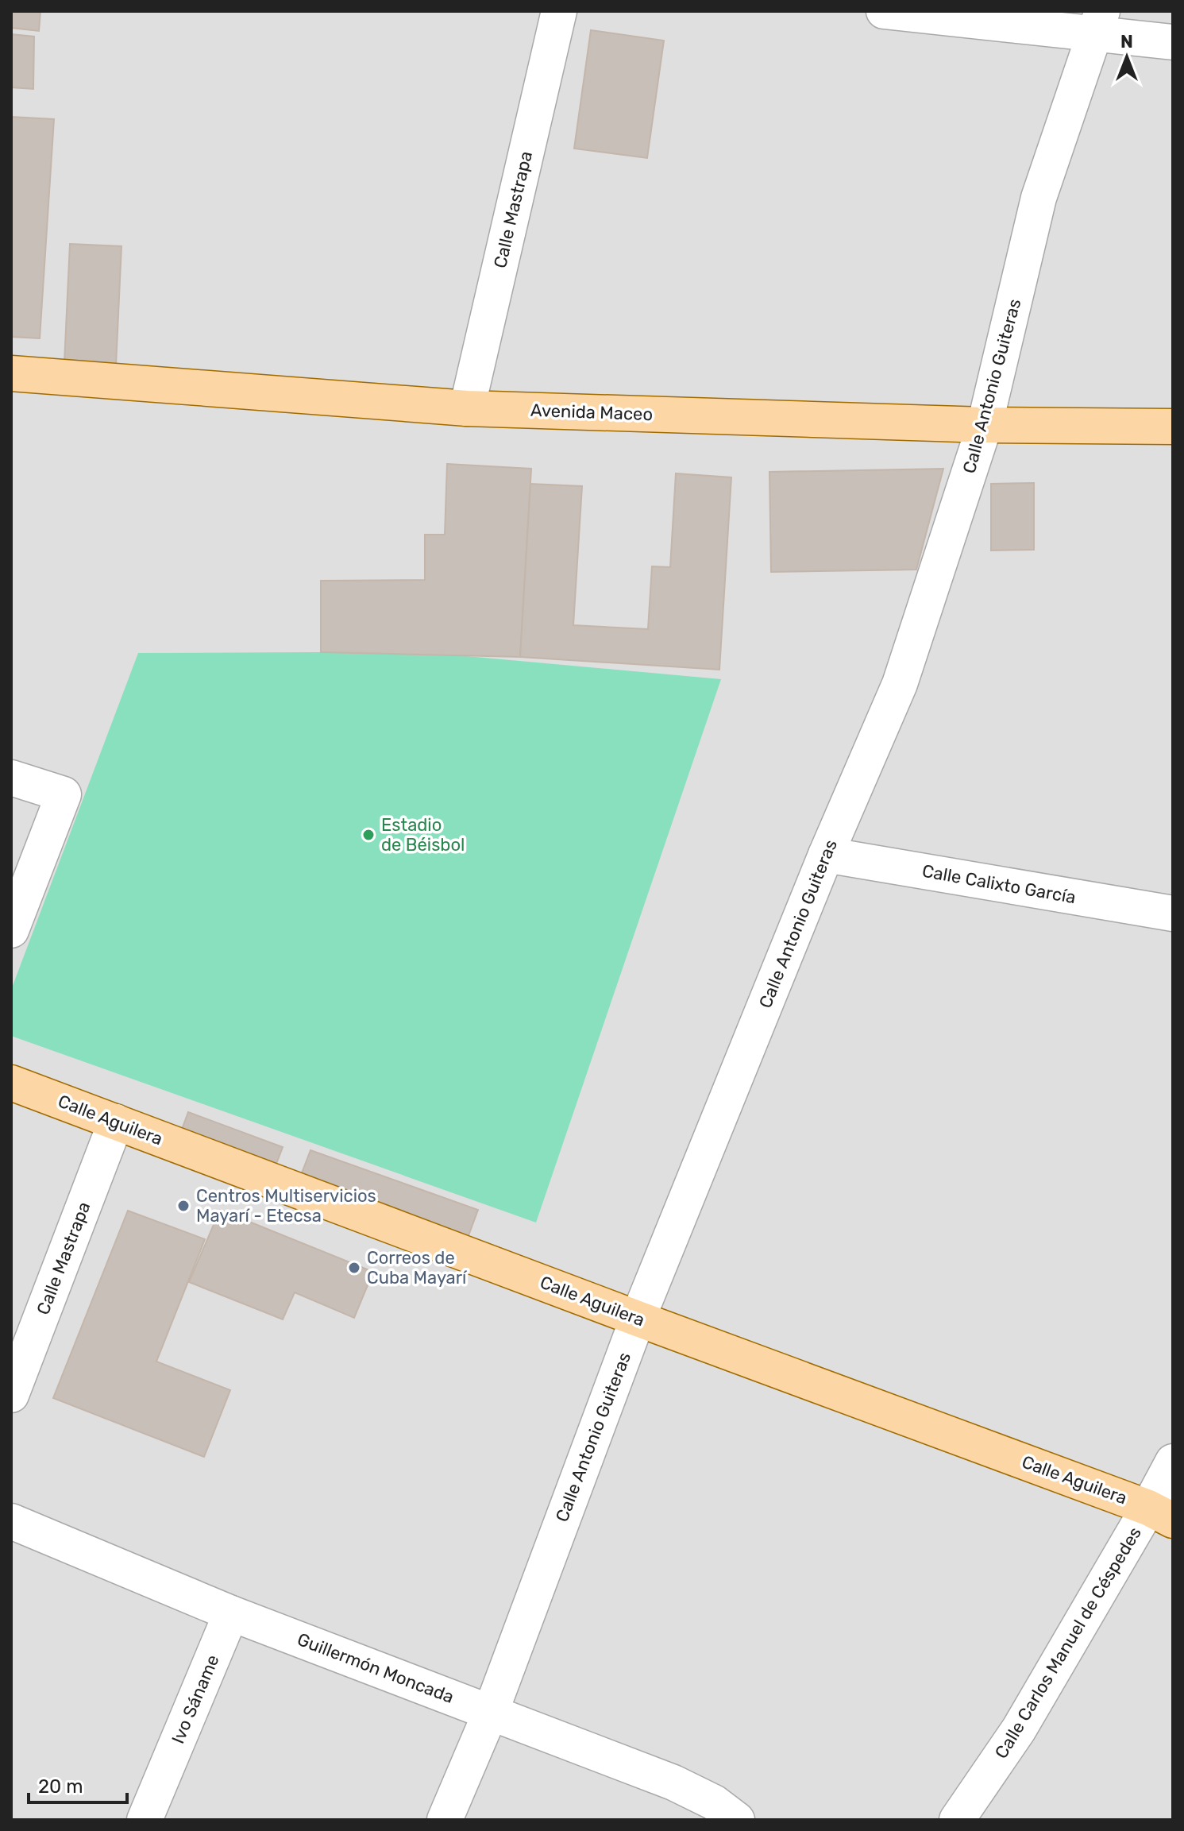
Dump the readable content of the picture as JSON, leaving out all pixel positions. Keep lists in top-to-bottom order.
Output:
{
  "streets": {
    "main road": ["Avenida Maceo", "Calle Aguilera"],
    "street": [
      "Calle Mastrapa",
      "Calle Antonio Guiteras",
      "Calle Calixto García",
      "Calle Carlos Manuel de Céspedes",
      "Guillermón Moncada",
      "Ivo Sáname"
    ]
  },
  "crossings": [
    ["Calle Mastrapa", "Avenida Maceo"],
    ["Calle Mastrapa", "Calle Aguilera"],
    ["Calle Antonio Guiteras", "Avenida Maceo"],
    ["Calle Antonio Guiteras", "Calle Calixto García"],
    ["Calle Antonio Guiteras", "Calle Aguilera"],
    ["Calle Antonio Guiteras", "Guillermón Moncada"],
    ["Calle Aguilera", "Calle Carlos Manuel de Céspedes"],
    ["Guillermón Moncada", "Ivo Sáname"]
  ],
  "places": ["Estadio de Béisbol", "Centros Multiservicios Mayarí - Etecsa", "Correos de Cuba Mayarí"],
  "scale_bar": "20 m",
  "north": "top"
}
